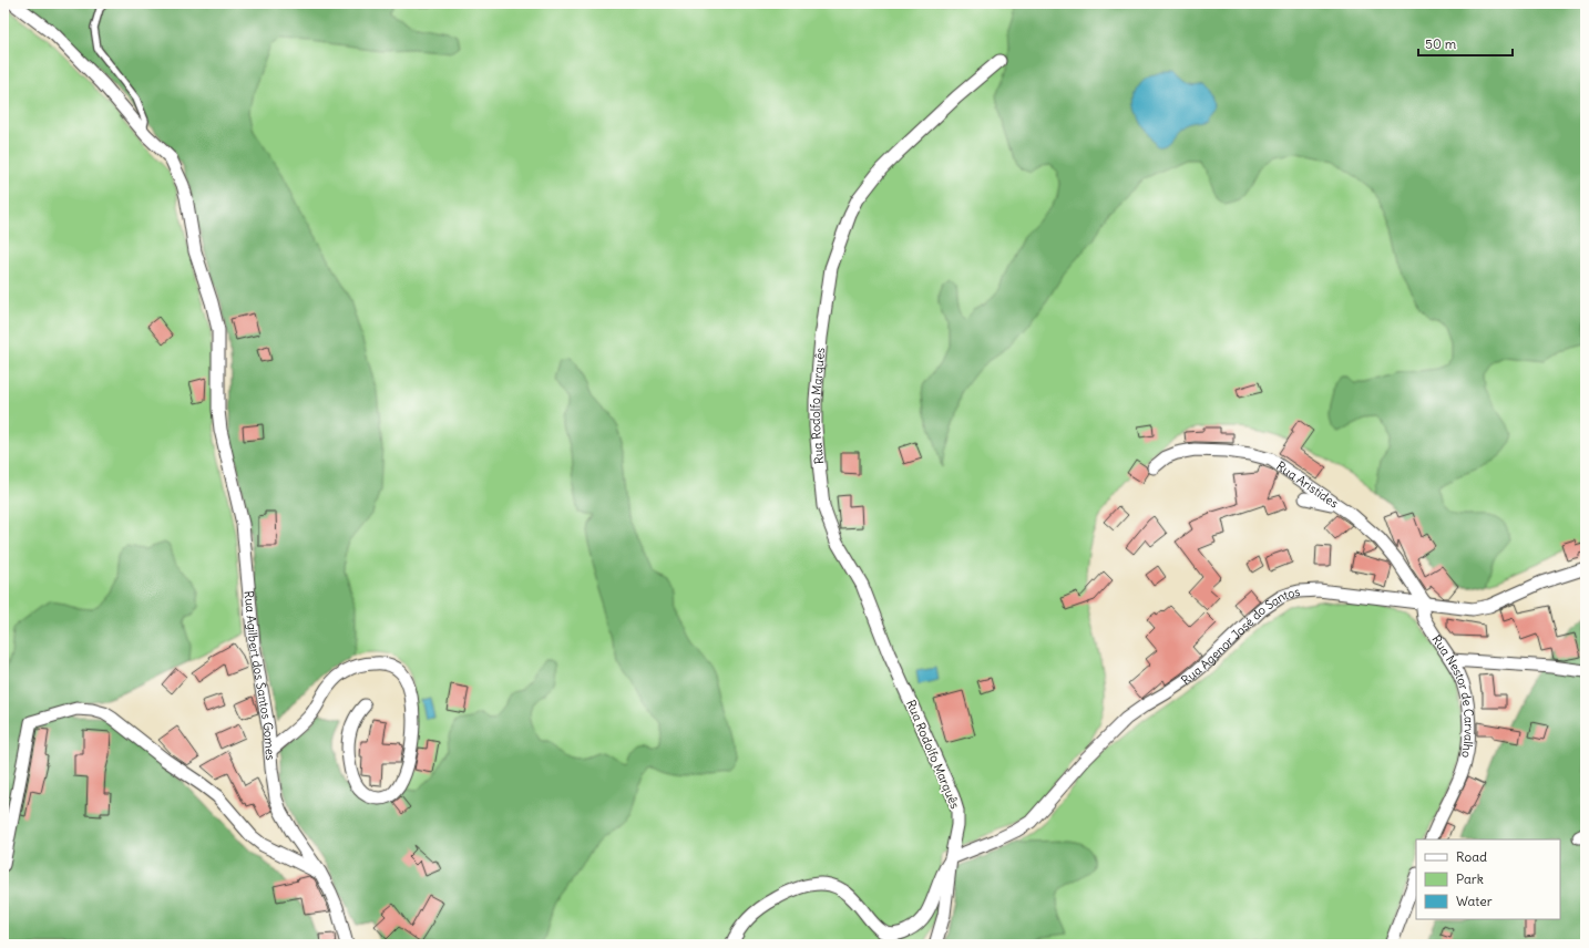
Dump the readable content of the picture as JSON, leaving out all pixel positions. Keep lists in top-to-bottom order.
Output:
{
  "streets": {
    "street": [
      "Rua Rodolfo Marquês",
      "Rua Aristides",
      "Rua Agenor José do Santos",
      "Rua Agilbert dos Santos Gomes",
      "Rua Nestor de Carvalho"
    ]
  },
  "crossings": [
    ["Rua Rodolfo Marquês", "Rua Agenor José do Santos"],
    ["Rua Aristides", "Rua Agenor José do Santos"],
    ["Rua Aristides", "Rua Nestor de Carvalho"],
    ["Rua Agenor José do Santos", "Rua Nestor de Carvalho"]
  ],
  "legend": ["Road", "Park", "Water"],
  "scale_bar": "50 m"
}
